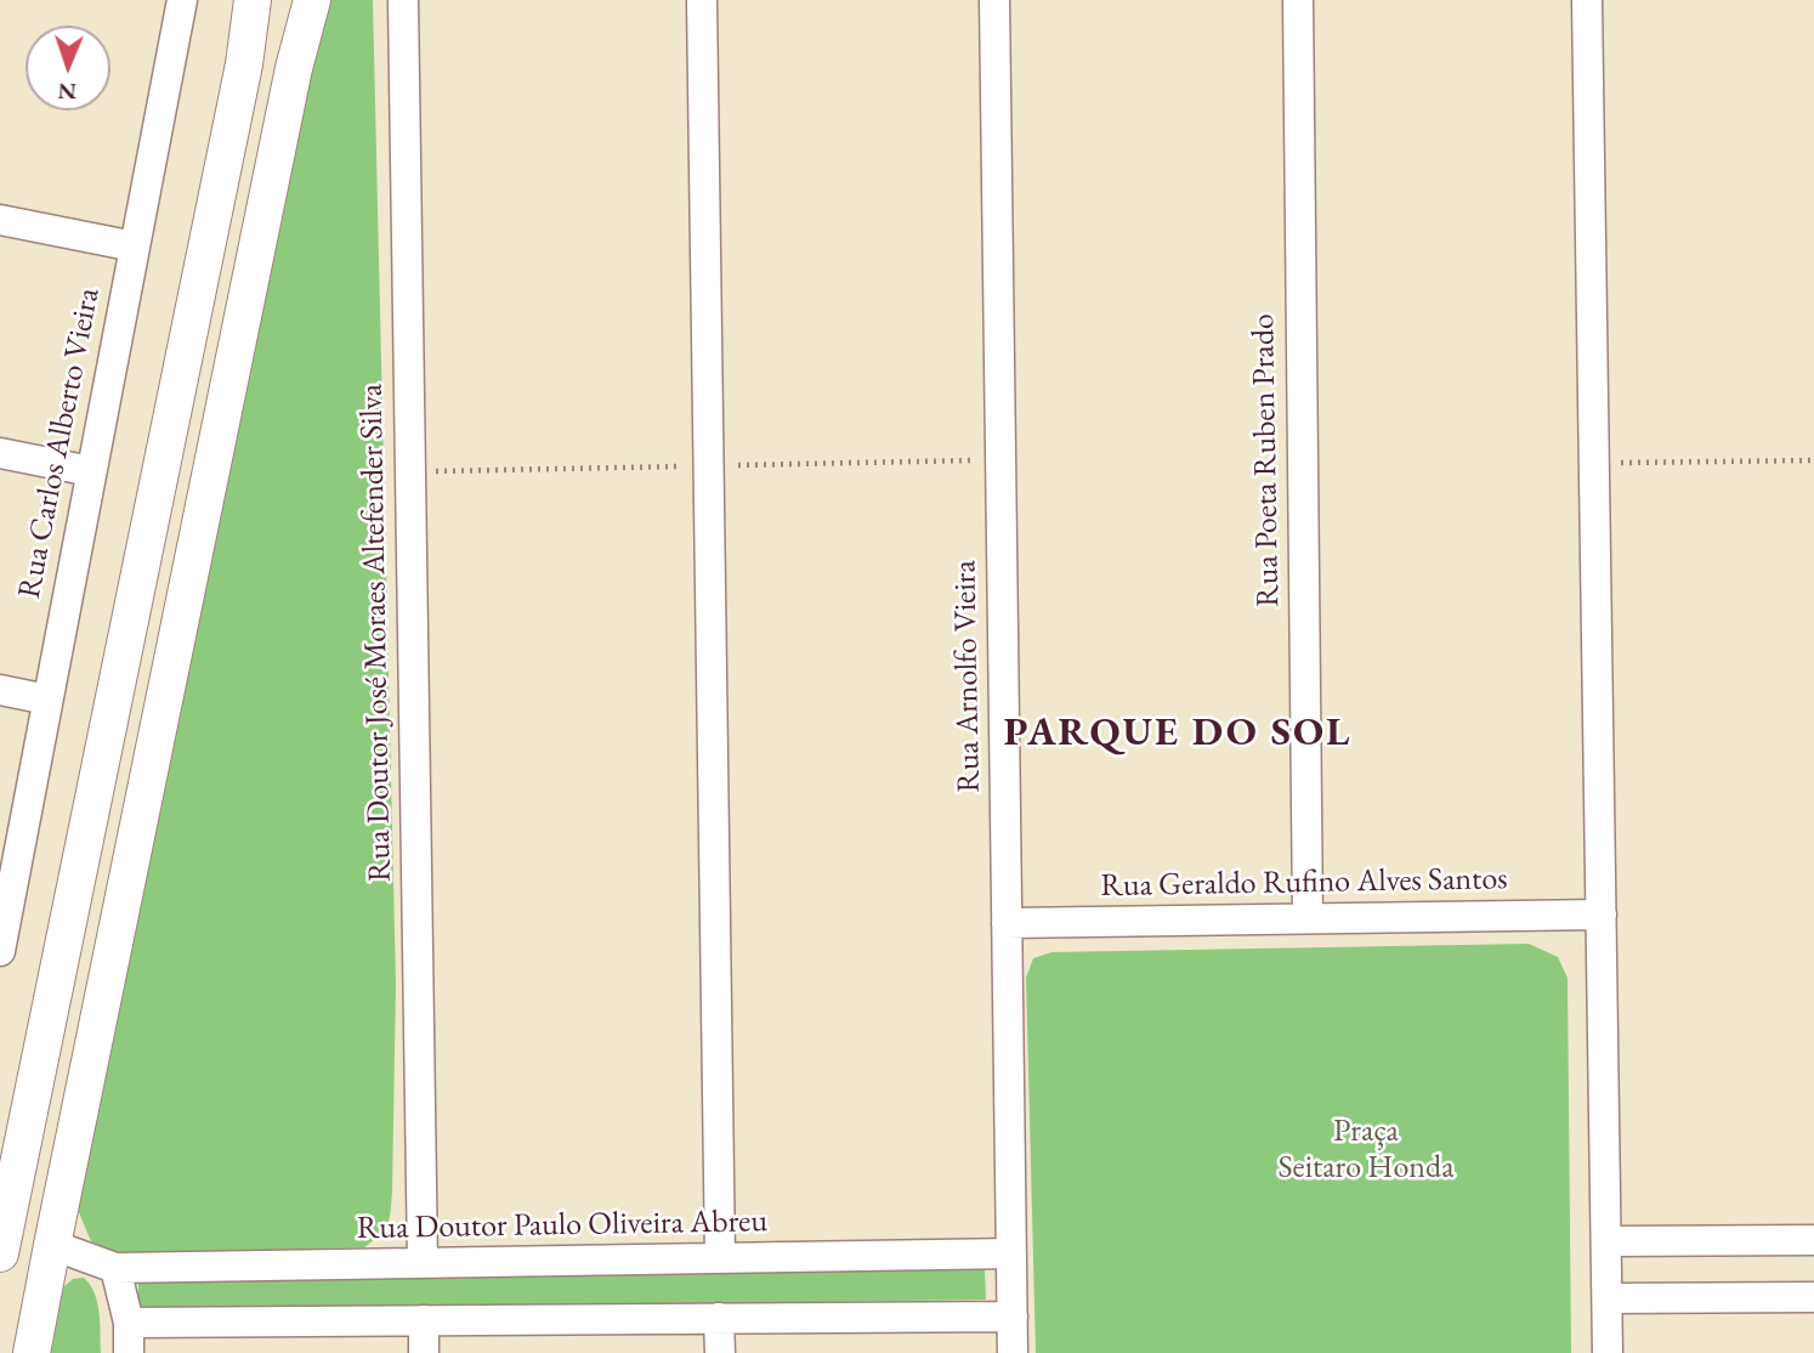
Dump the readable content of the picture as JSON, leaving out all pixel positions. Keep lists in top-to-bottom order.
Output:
{
  "streets": {
    "street": [
      "Rua Carlos Alberto Vieira",
      "Rua Poeta Ruben Prado",
      "Rua Doutor José Moraes Altefender Silva",
      "Rua Arnolfo Vieira",
      "Rua Geraldo Rufino Alves Santos",
      "Rua Doutor Paulo Oliveira Abreu"
    ]
  },
  "crossings": [
    ["Rua Poeta Ruben Prado", "Rua Geraldo Rufino Alves Santos"],
    ["Rua Doutor José Moraes Altefender Silva", "Rua Doutor Paulo Oliveira Abreu"],
    ["Rua Arnolfo Vieira", "Rua Geraldo Rufino Alves Santos"],
    ["Rua Arnolfo Vieira", "Rua Doutor Paulo Oliveira Abreu"]
  ],
  "districts": ["PARQUE DO SOL"],
  "parks": ["Praça Seitaro Honda"],
  "north": "bottom"
}
